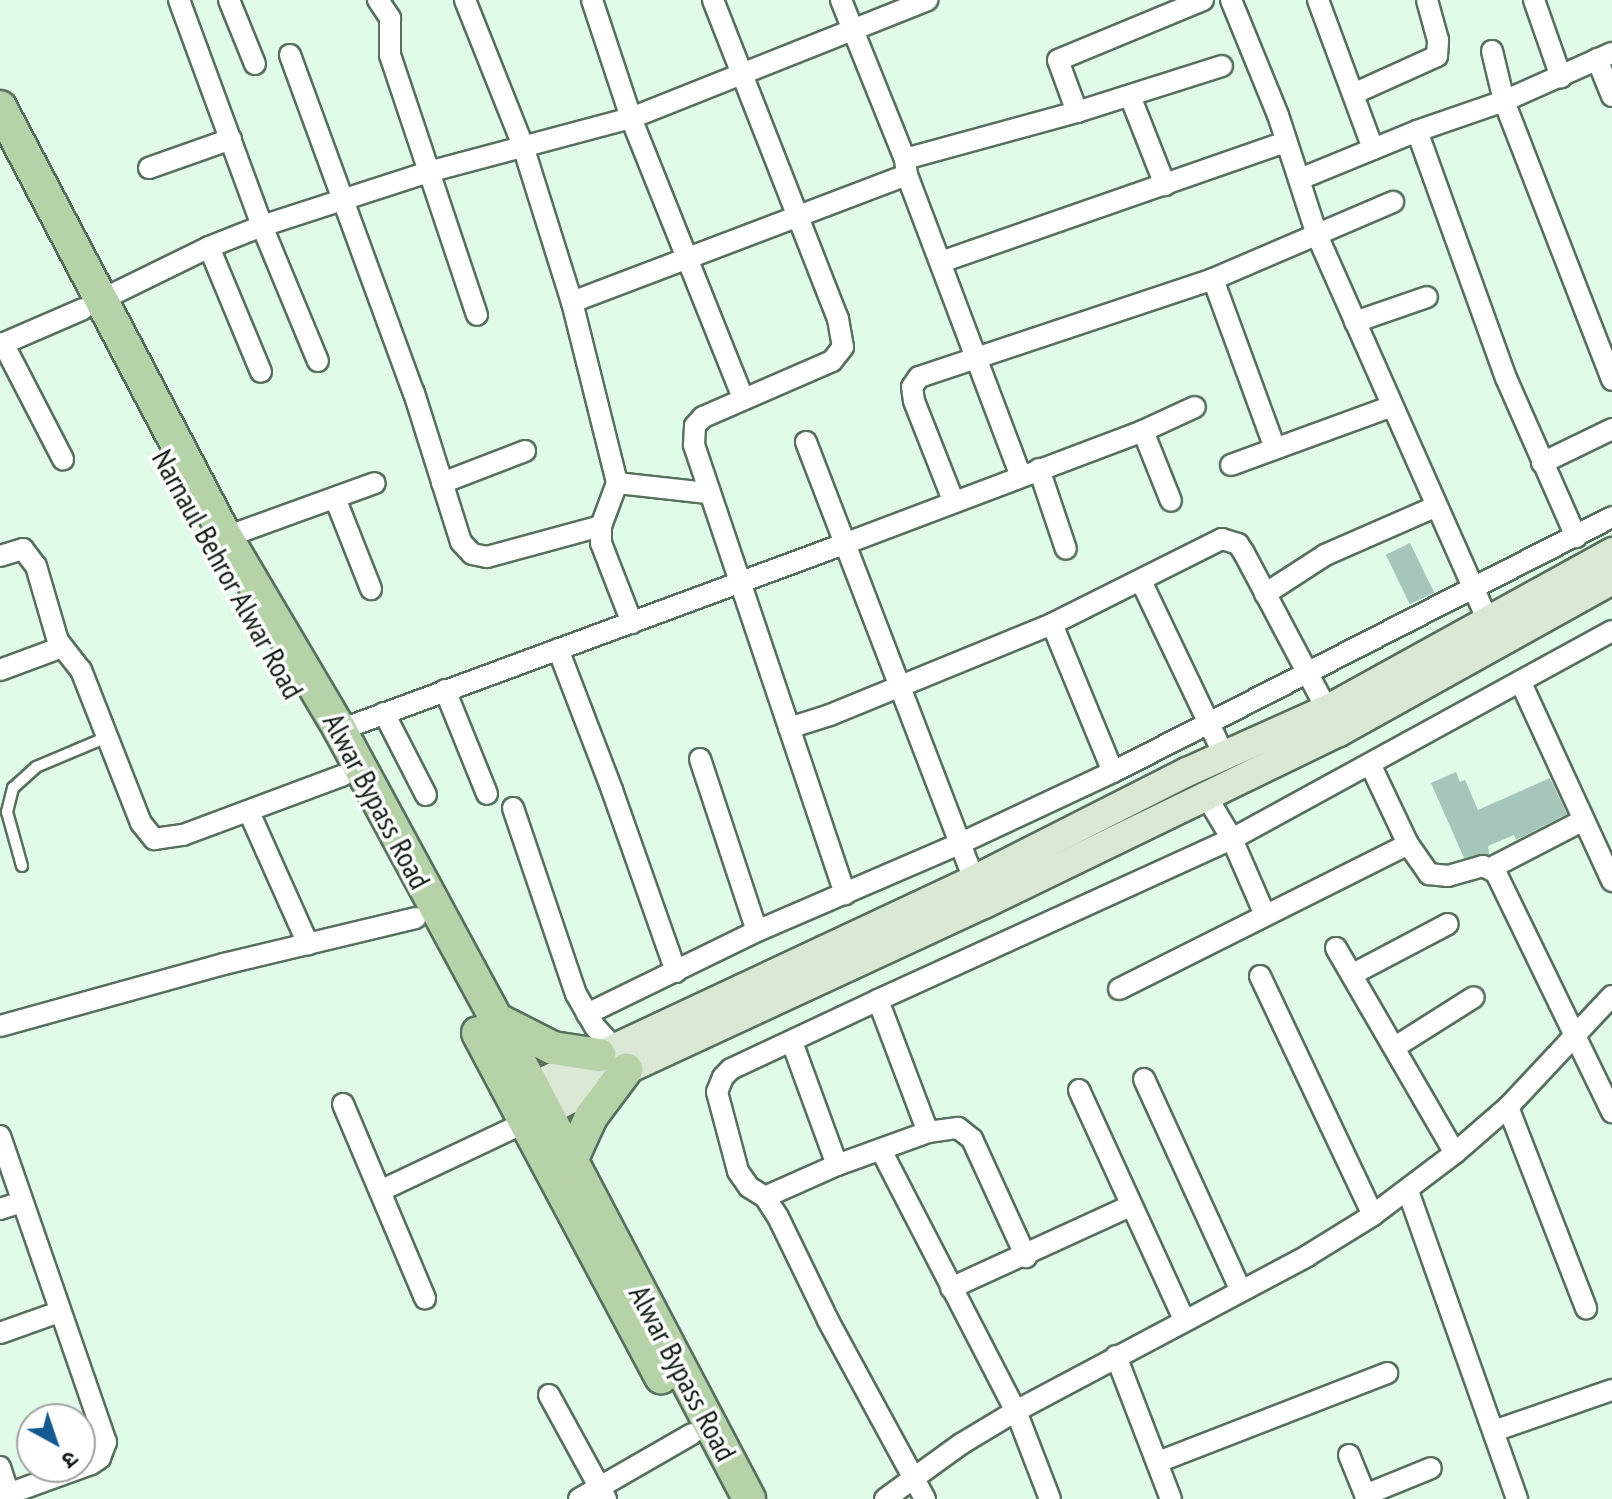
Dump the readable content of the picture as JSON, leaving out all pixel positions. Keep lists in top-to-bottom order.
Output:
{
  "streets": {
    "main road": ["Narnaul Behror Alwar Road", "Alwar Bypass Road"]
  },
  "crossings": [
    ["Narnaul Behror Alwar Road", "Alwar Bypass Road"]
  ],
  "north": "bottom right"
}
